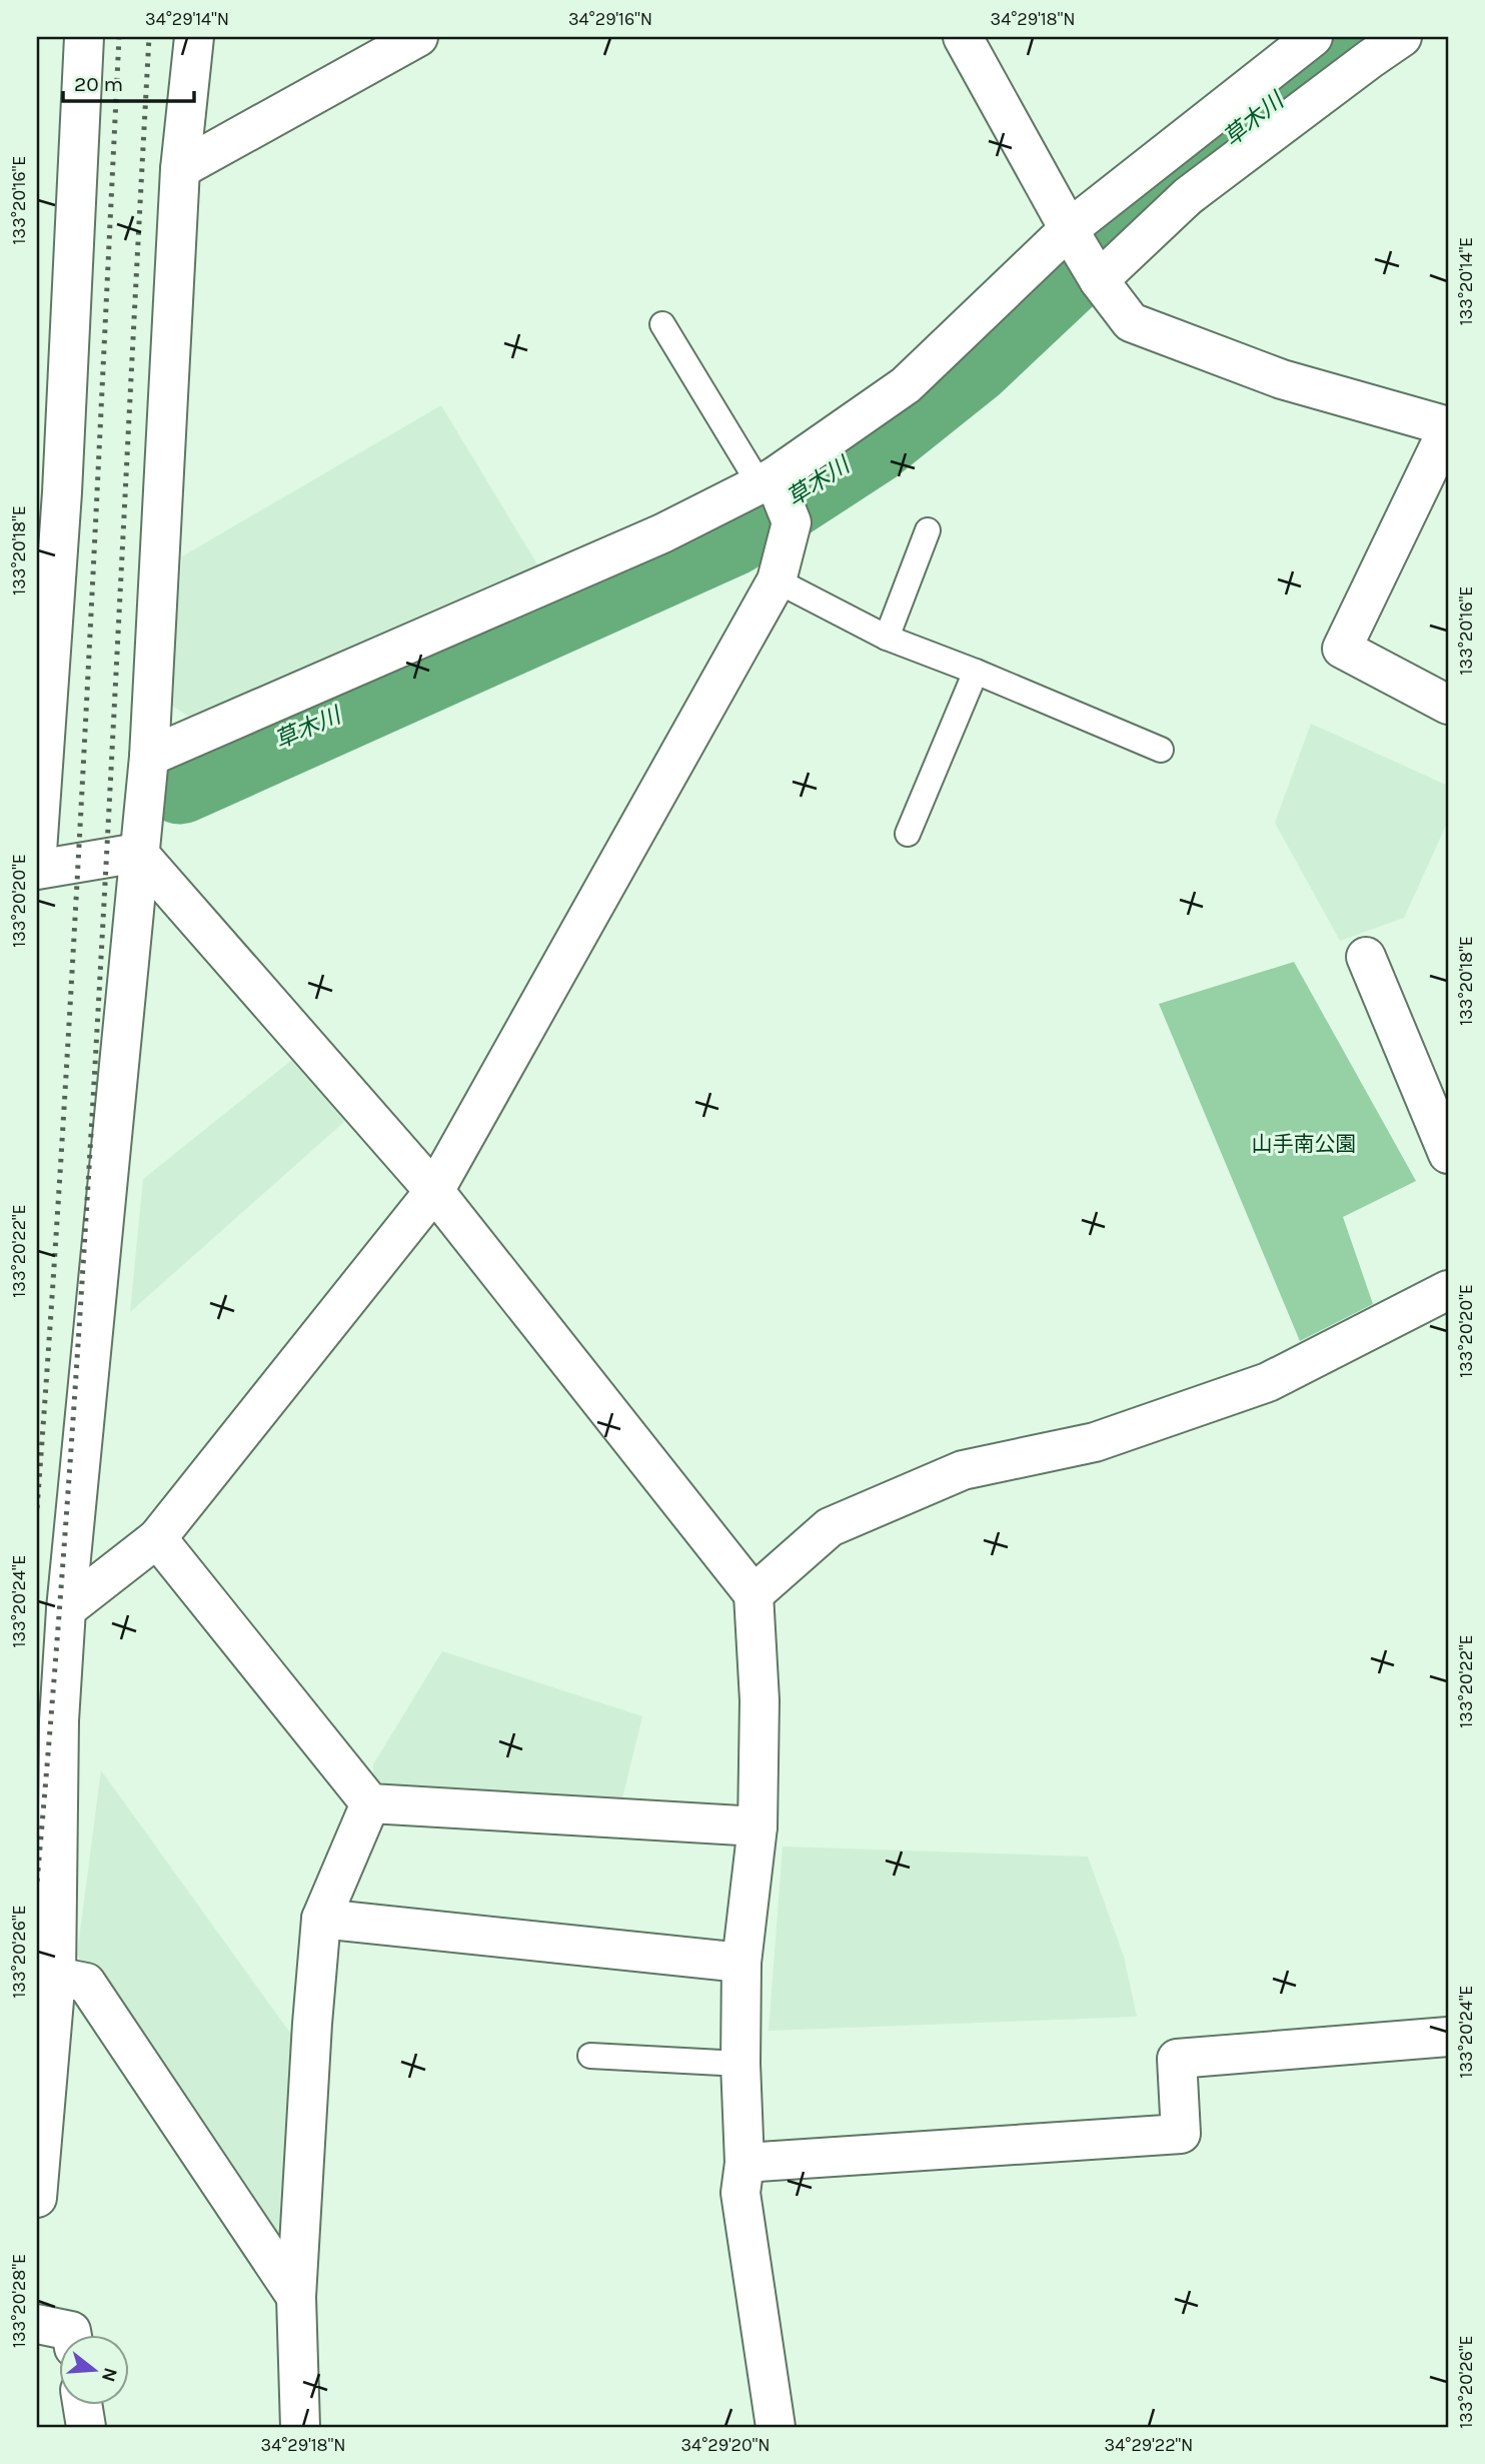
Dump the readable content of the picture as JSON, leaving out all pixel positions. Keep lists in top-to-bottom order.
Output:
{
  "water": ["草木川"],
  "parks": ["山手南公園"],
  "scale_bar": "20 m",
  "north": "right",
  "coordinates": [
    "34°29'14\"N",
    "34°29'16\"N",
    "34°29'18\"N",
    "133°20'16\"E",
    "133°20'14\"E",
    "133°20'18\"E",
    "133°20'20\"E",
    "133°20'22\"E",
    "133°20'24\"E",
    "133°20'26\"E",
    "133°20'28\"E",
    "34°29'20\"N",
    "34°29'22\"N"
  ]
}
